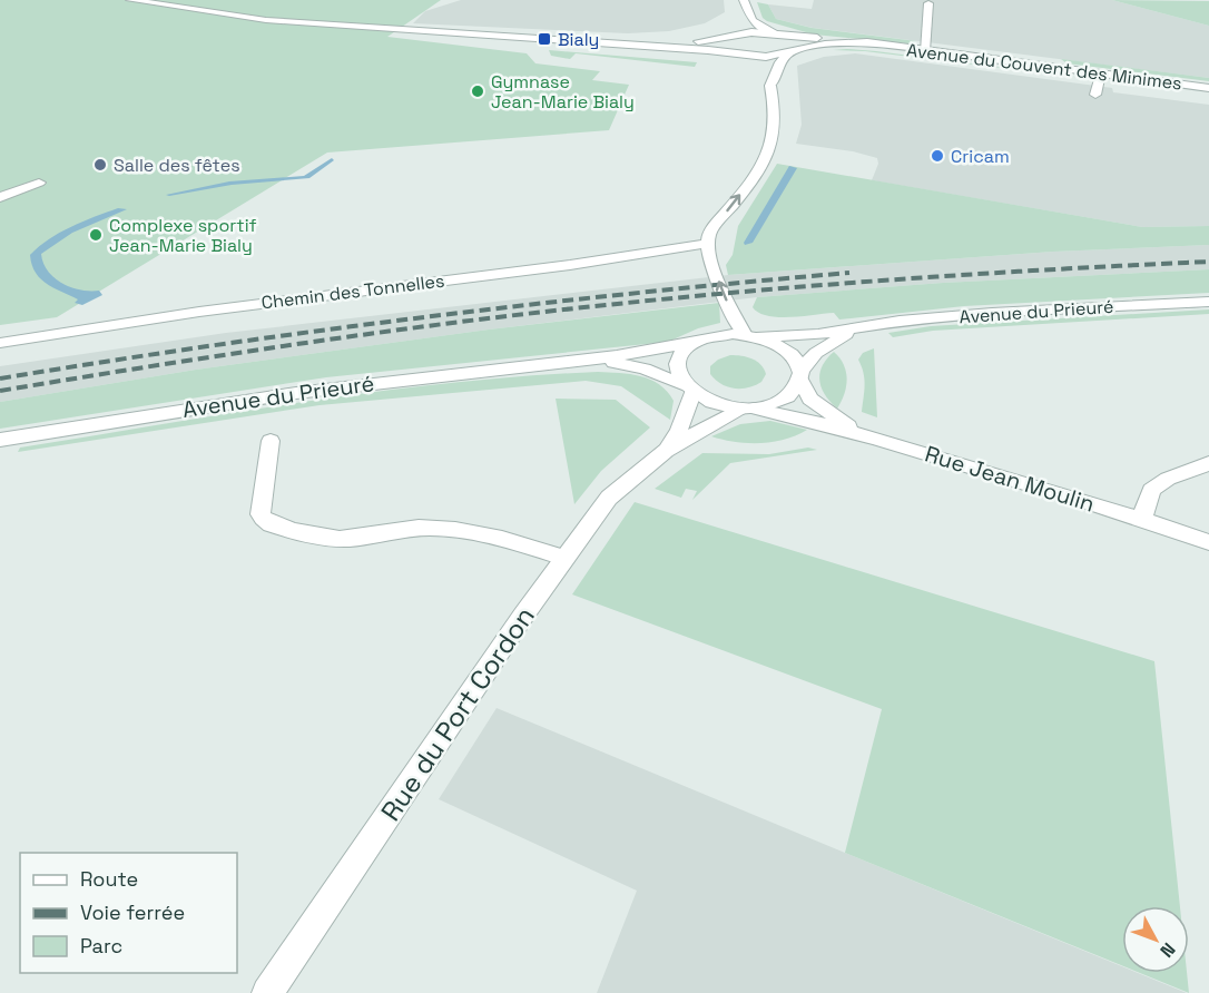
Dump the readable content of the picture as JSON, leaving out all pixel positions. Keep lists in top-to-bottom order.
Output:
{
  "streets": {
    "street": [
      "Avenue du Couvent des Minimes",
      "Chemin des Tonnelles",
      "Avenue du Prieuré",
      "Rue Jean Moulin",
      "Rue du Port Cordon"
    ]
  },
  "crossings": [
    ["Avenue du Prieuré", "Rue Jean Moulin"],
    ["Avenue du Prieuré", "Rue du Port Cordon"],
    ["Rue Jean Moulin", "Rue du Port Cordon"]
  ],
  "places": {
    "transit": ["Bialy"],
    "other": [
      "Gymnase Jean-Marie Bialy",
      "Cricam",
      "Salle des fêtes",
      "Complexe sportif Jean-Marie Bialy"
    ]
  },
  "legend": ["Route", "Voie ferrée", "Parc"],
  "north": "bottom right"
}
